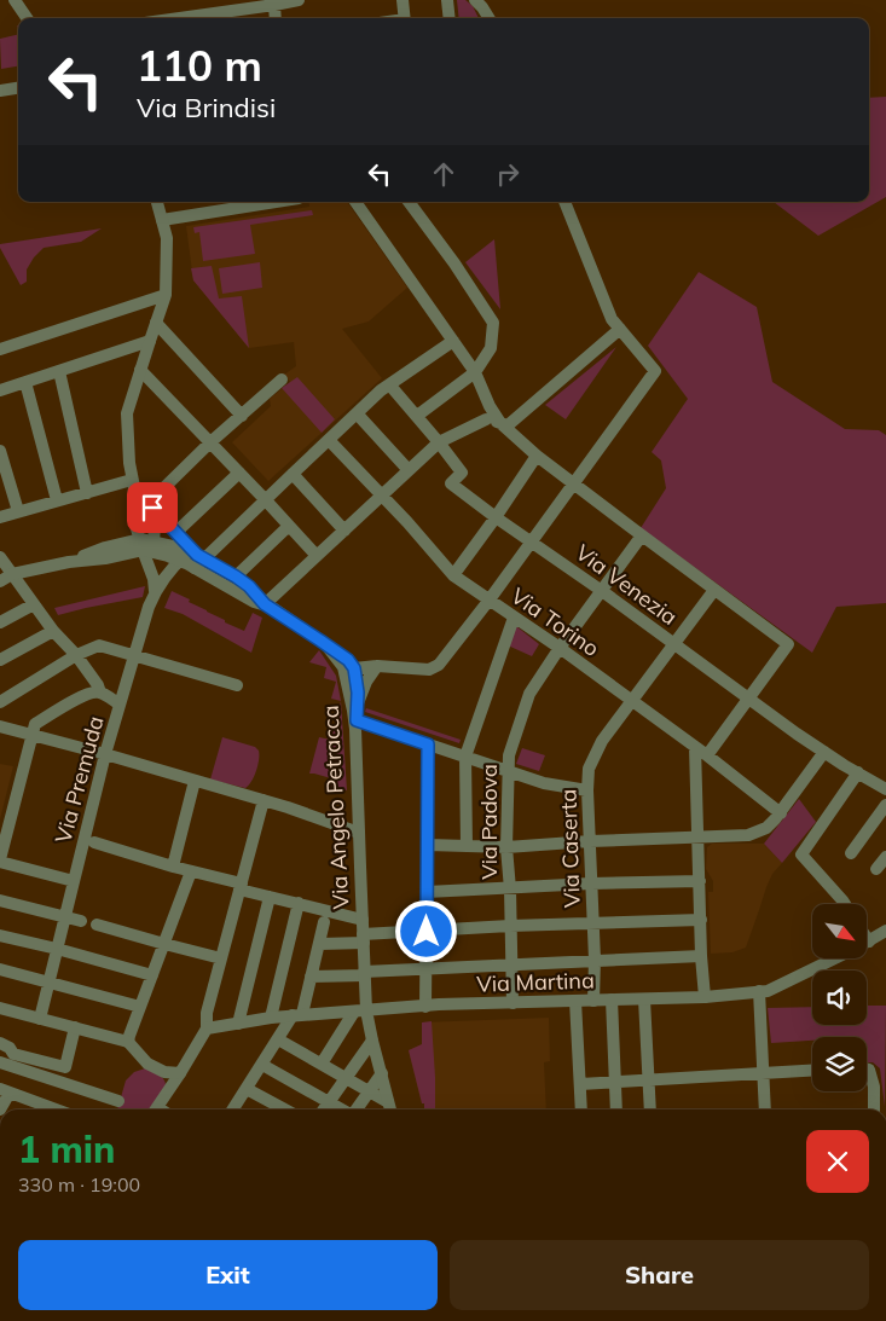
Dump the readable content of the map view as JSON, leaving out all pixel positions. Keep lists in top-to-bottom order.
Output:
{
  "streets": {
    "street": [
      "Via Venezia",
      "Via Torino",
      "Via Premuda",
      "Via Angelo Petracca",
      "Via Padova",
      "Via Caserta",
      "Via Martina"
    ]
  },
  "crossings": [
    ["Via Venezia", "Via Premuda"],
    ["Via Venezia", "Via Padova"],
    ["Via Venezia", "Via Caserta"],
    ["Via Torino", "Via Premuda"],
    ["Via Torino", "Via Padova"],
    ["Via Torino", "Via Caserta"],
    ["Via Angelo Petracca", "Via Martina"],
    ["Via Padova", "Via Martina"],
    ["Via Caserta", "Via Martina"]
  ],
  "north": "bottom right",
  "page": {
    "turn": ["110 m", "Via Brindisi"],
    "heading": ["1 min", "330 m · 19:00"],
    "buttons": ["Exit", "Share"]
  }
}
